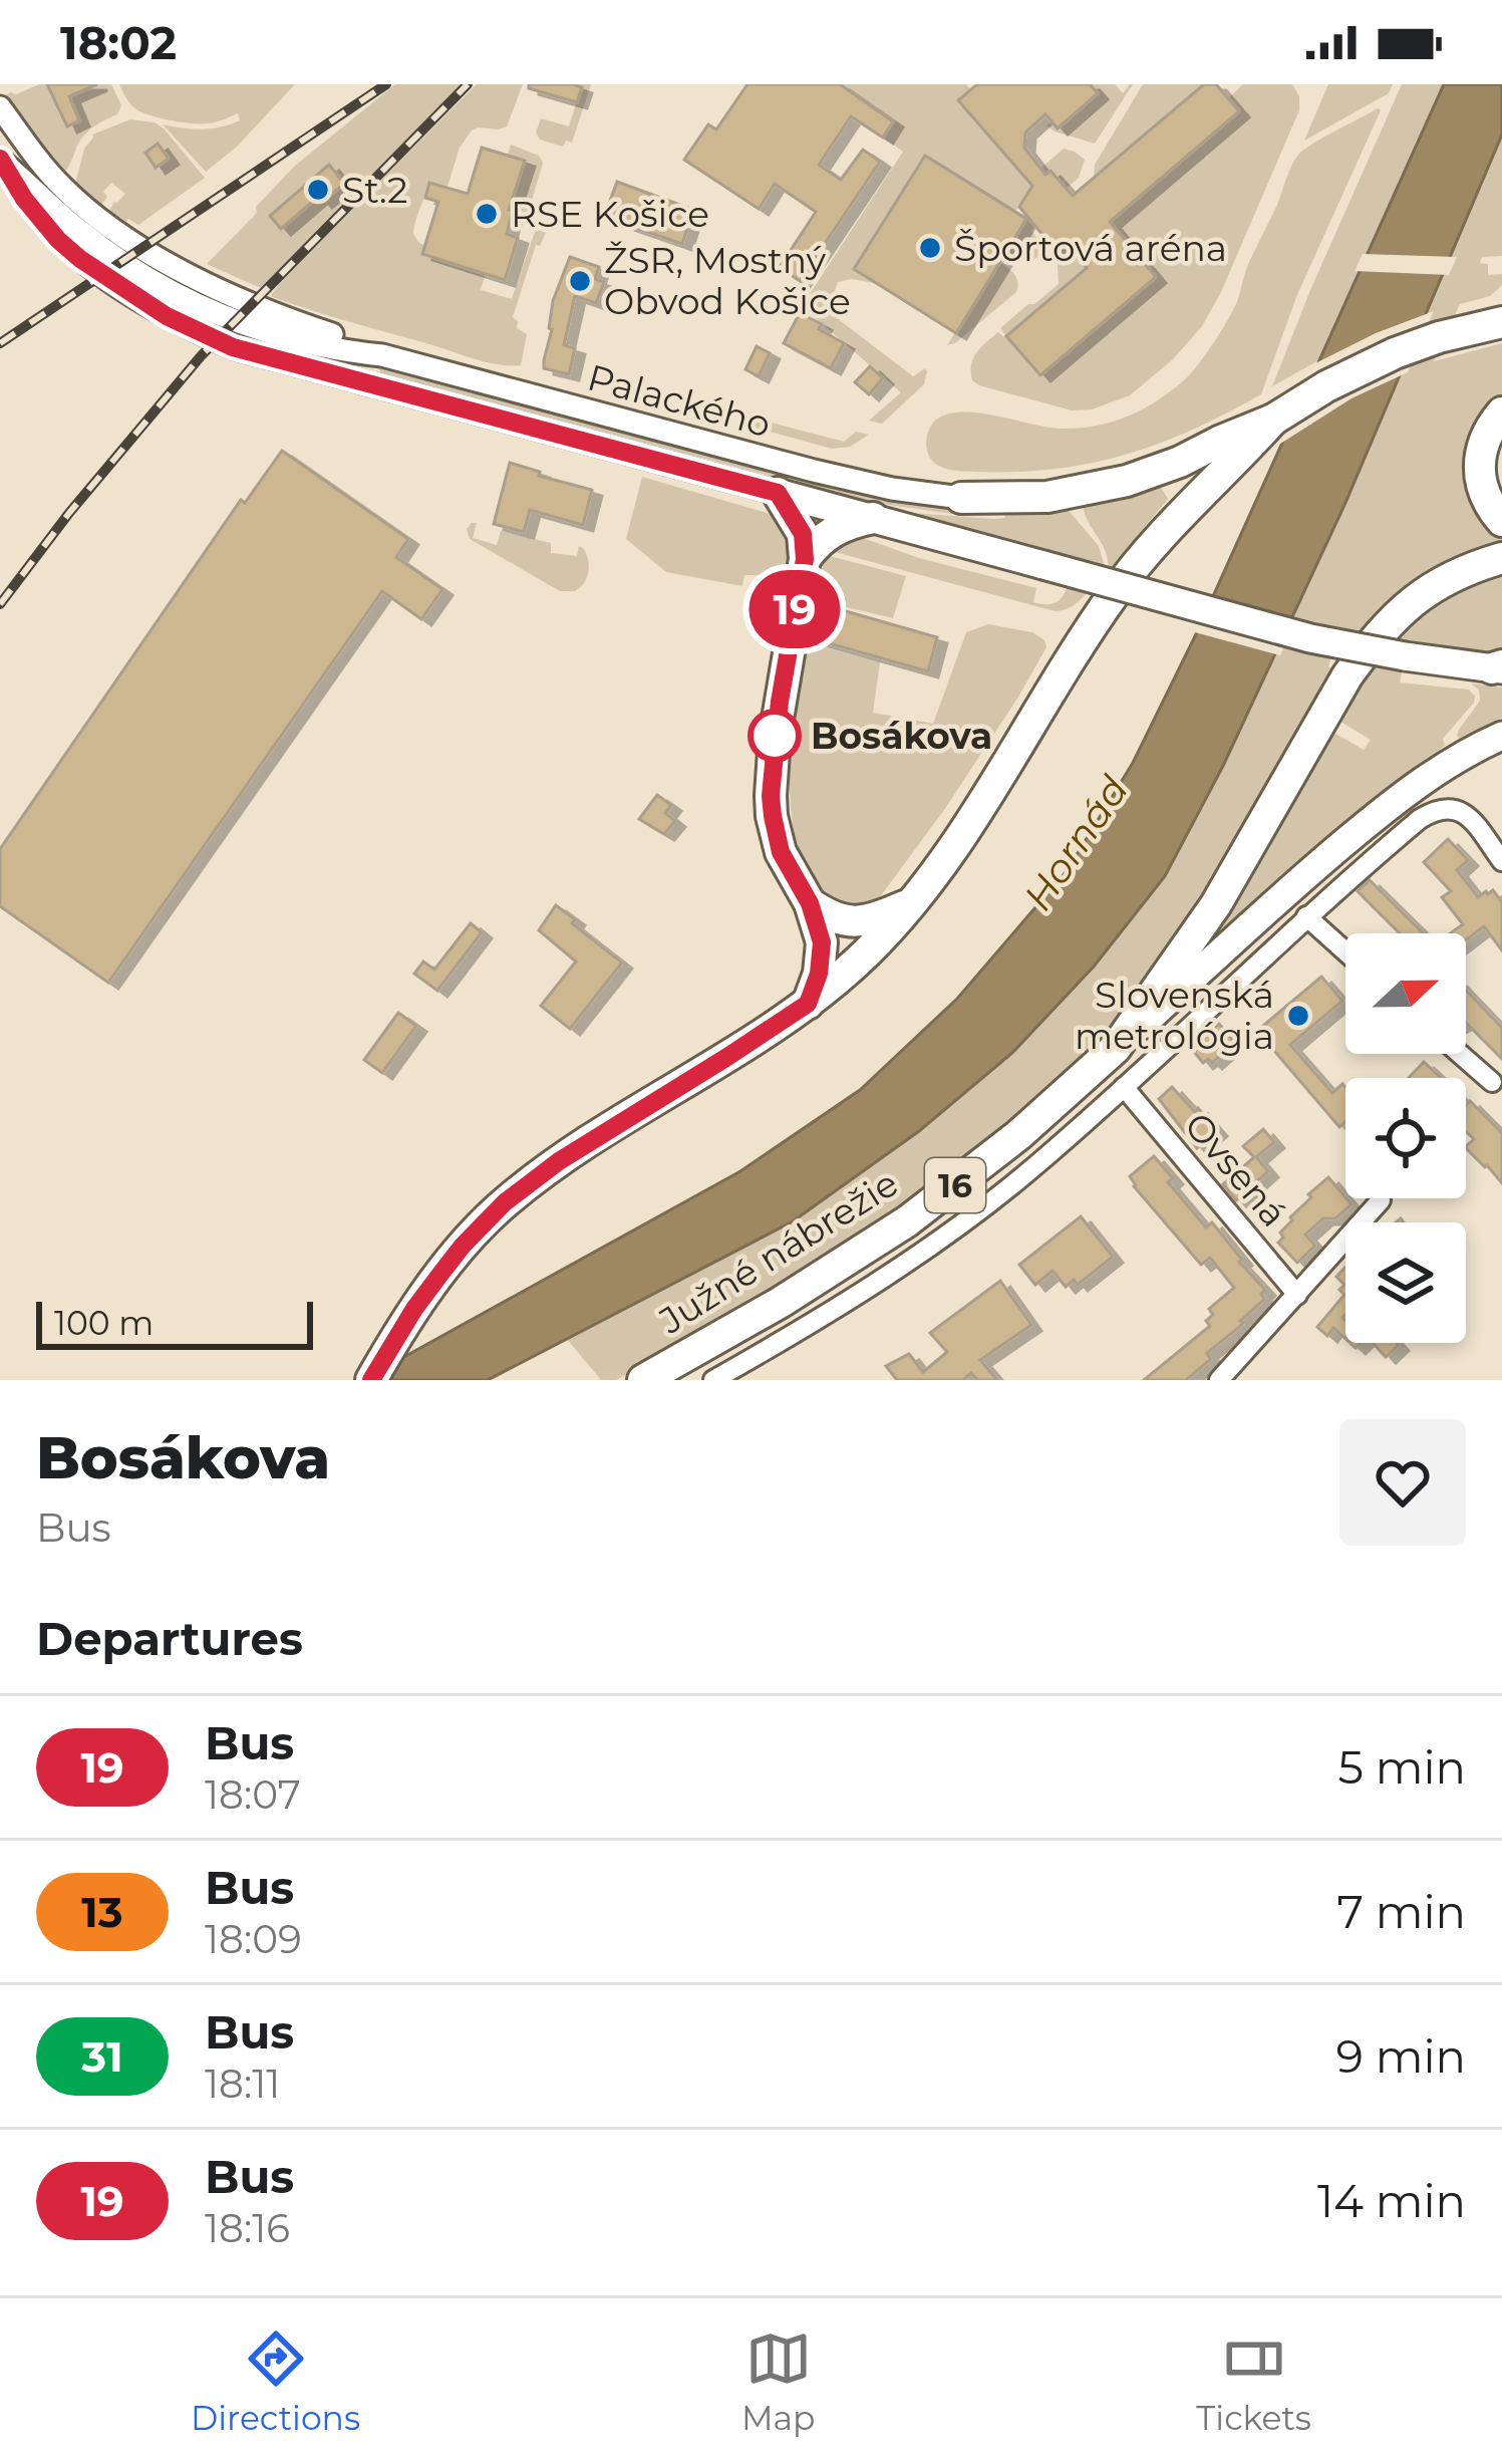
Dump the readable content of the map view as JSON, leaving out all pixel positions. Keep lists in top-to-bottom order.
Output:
{
  "streets": {
    "highway": ["16", "Južné nábrežie"],
    "street": ["Palackého", "Ovsená"]
  },
  "crossings": [
    ["Ovsená", "Južné nábrežie"]
  ],
  "water": ["Hornád"],
  "places": [
    "St.2",
    "RSE Košice",
    "Športová aréna",
    "ŽSR, Mostný Obvod Košice",
    "Bosákova",
    "Slovenská metrológia"
  ],
  "lines": ["bus line 19"],
  "scale_bar": "100 m",
  "north": "right",
  "page": {
    "status": "18:02",
    "on_map": "19",
    "scale": "100 m",
    "heading": [
      ["Bosákova", "Bus"],
      "Departures"
    ],
    "list": [
      {
        "mark": "19",
        "name": "Bus",
        "note": "18:07",
        "value": "5 min"
      },
      {
        "mark": "13",
        "name": "Bus",
        "note": "18:09",
        "value": "7 min"
      },
      {
        "mark": "31",
        "name": "Bus",
        "note": "18:11",
        "value": "9 min"
      },
      {
        "mark": "19",
        "name": "Bus",
        "note": "18:16",
        "value": "14 min"
      }
    ],
    "tabs": ["Directions", "Map", "Tickets"]
  }
}
